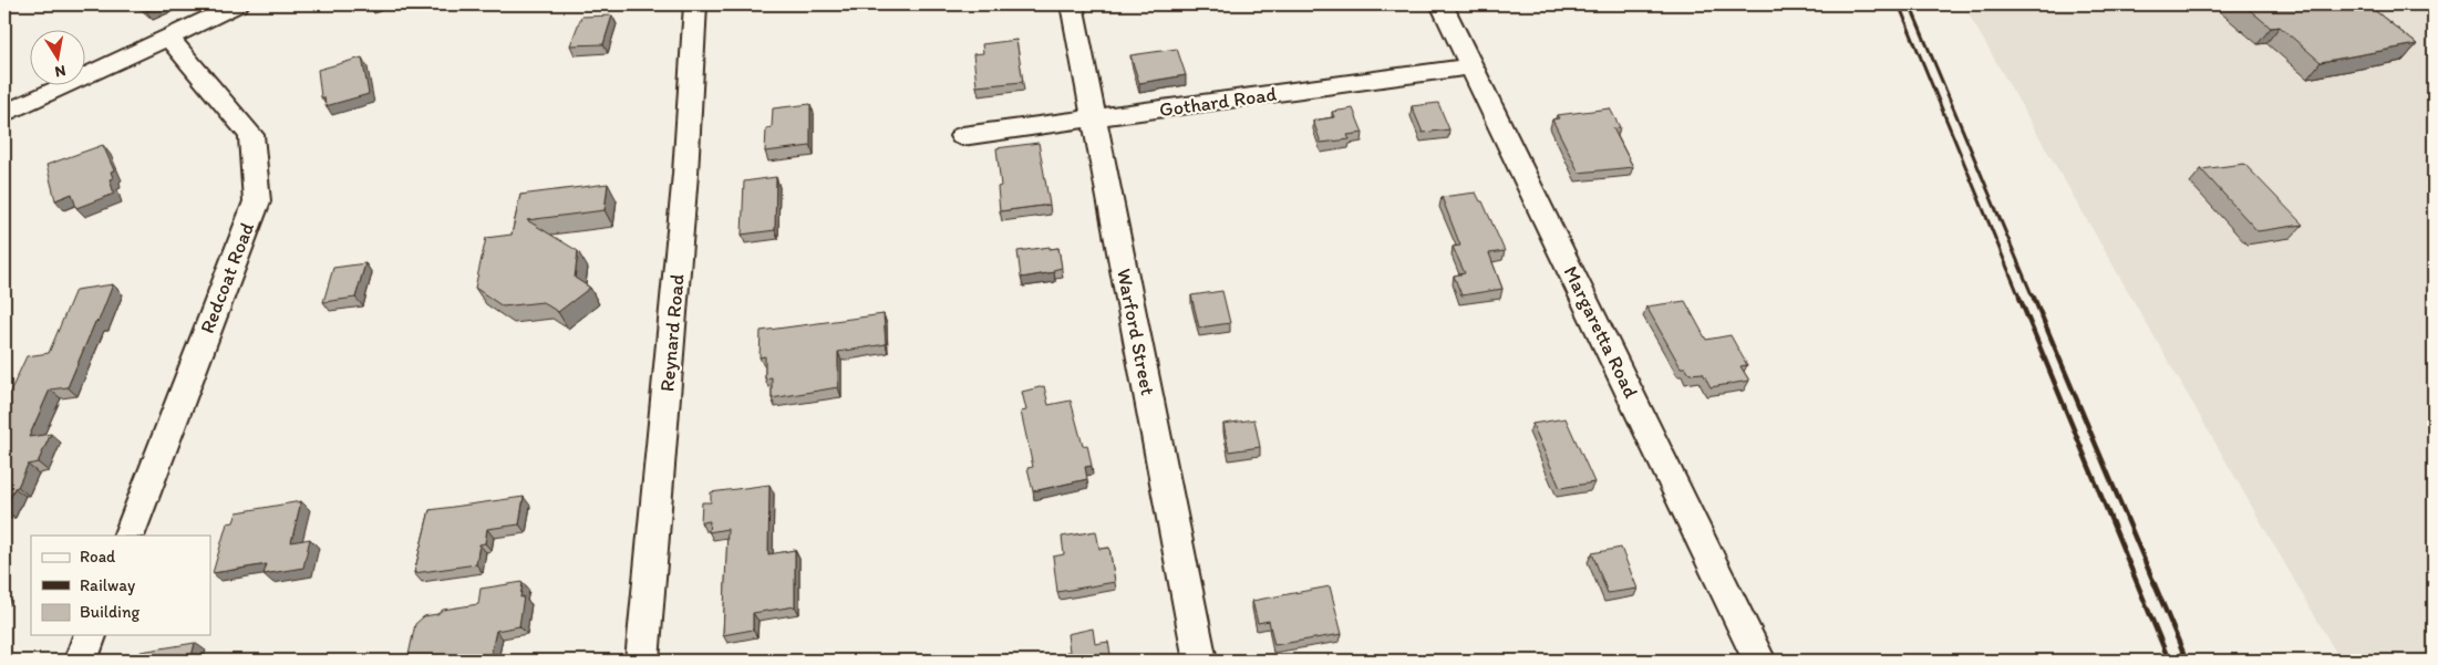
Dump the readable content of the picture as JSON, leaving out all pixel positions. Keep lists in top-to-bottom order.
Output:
{
  "streets": {
    "street": [
      "Gothard Road",
      "Redcoat Road",
      "Warford Street",
      "Margaretta Road",
      "Reynard Road"
    ]
  },
  "crossings": [
    ["Gothard Road", "Warford Street"],
    ["Gothard Road", "Margaretta Road"]
  ],
  "legend": ["Road", "Railway", "Building"],
  "north": "bottom"
}
